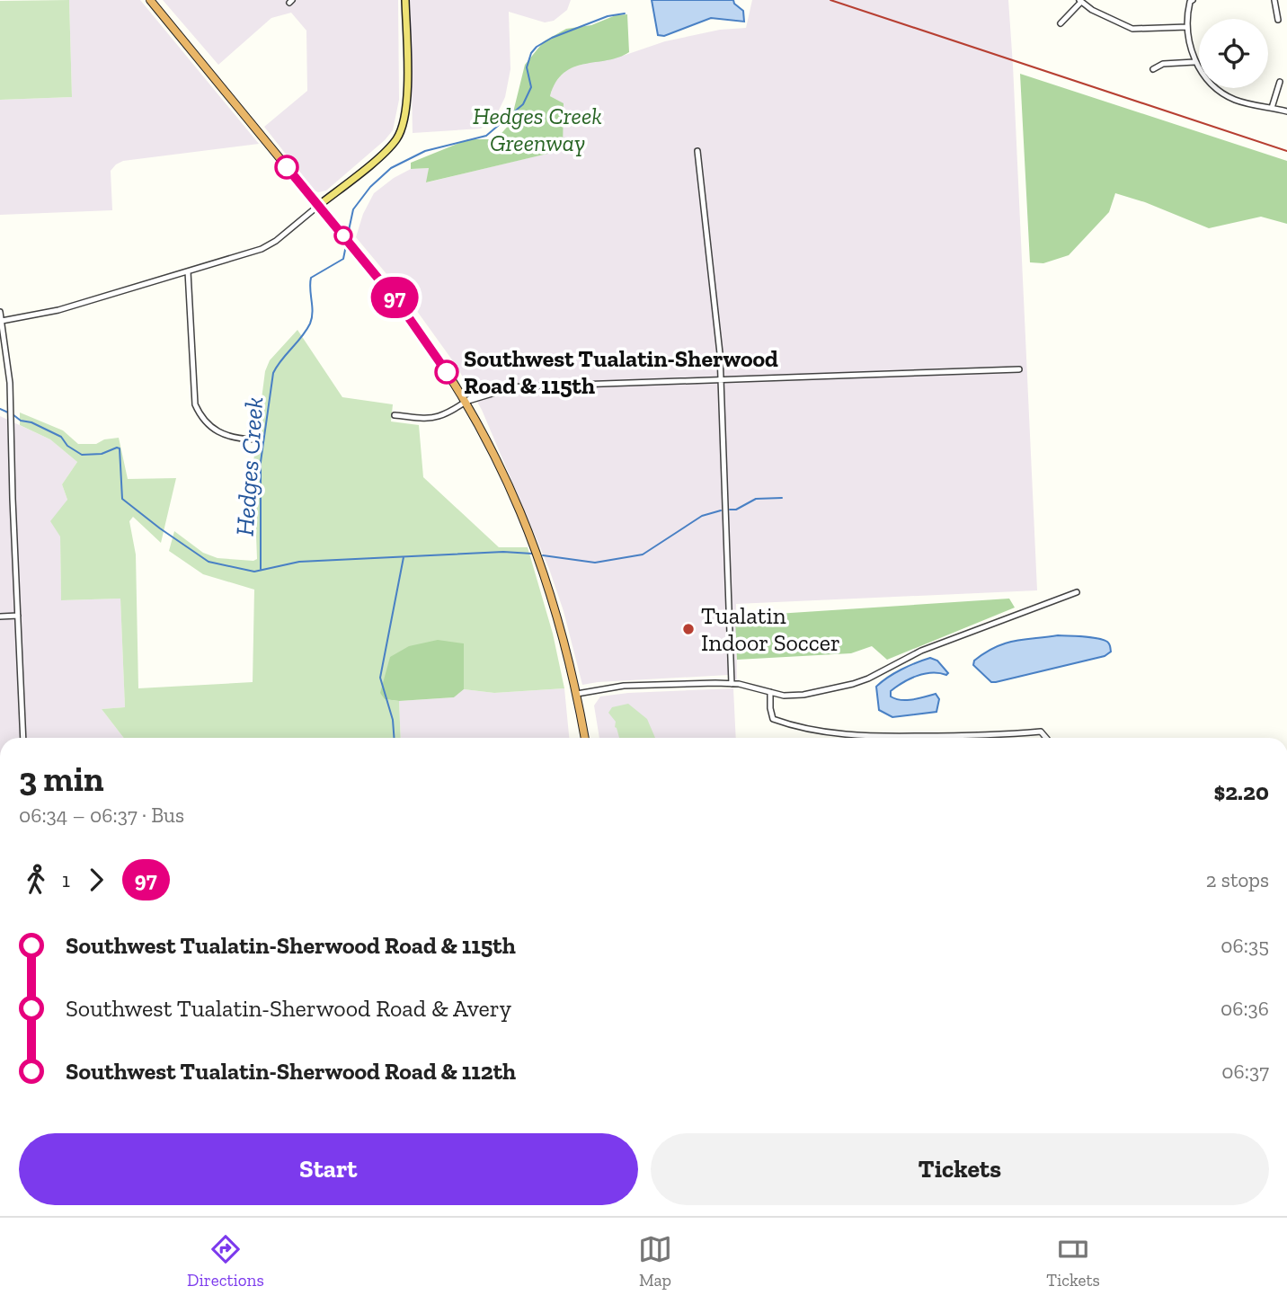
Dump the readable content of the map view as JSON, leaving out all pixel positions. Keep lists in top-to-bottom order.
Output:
{
  "water": ["Hedges Creek"],
  "parks": ["Hedges Creek Greenway"],
  "places": ["Southwest Tualatin-Sherwood Road & 115th", "Tualatin Indoor Soccer"],
  "lines": ["bus line 97"],
  "page": {
    "on_map": "97",
    "heading": ["3 min", "06:34 – 06:37 · Bus", "$2.20"],
    "legs": ["1", "97", "2 stops"],
    "list": [
      {
        "name": "Southwest Tualatin-Sherwood Road & 115th",
        "value": "06:35"
      },
      {
        "name": "Southwest Tualatin-Sherwood Road & Avery",
        "value": "06:36"
      },
      {
        "name": "Southwest Tualatin-Sherwood Road & 112th",
        "value": "06:37"
      }
    ],
    "buttons": ["Start", "Tickets"],
    "tabs": ["Directions", "Map", "Tickets"]
  }
}
